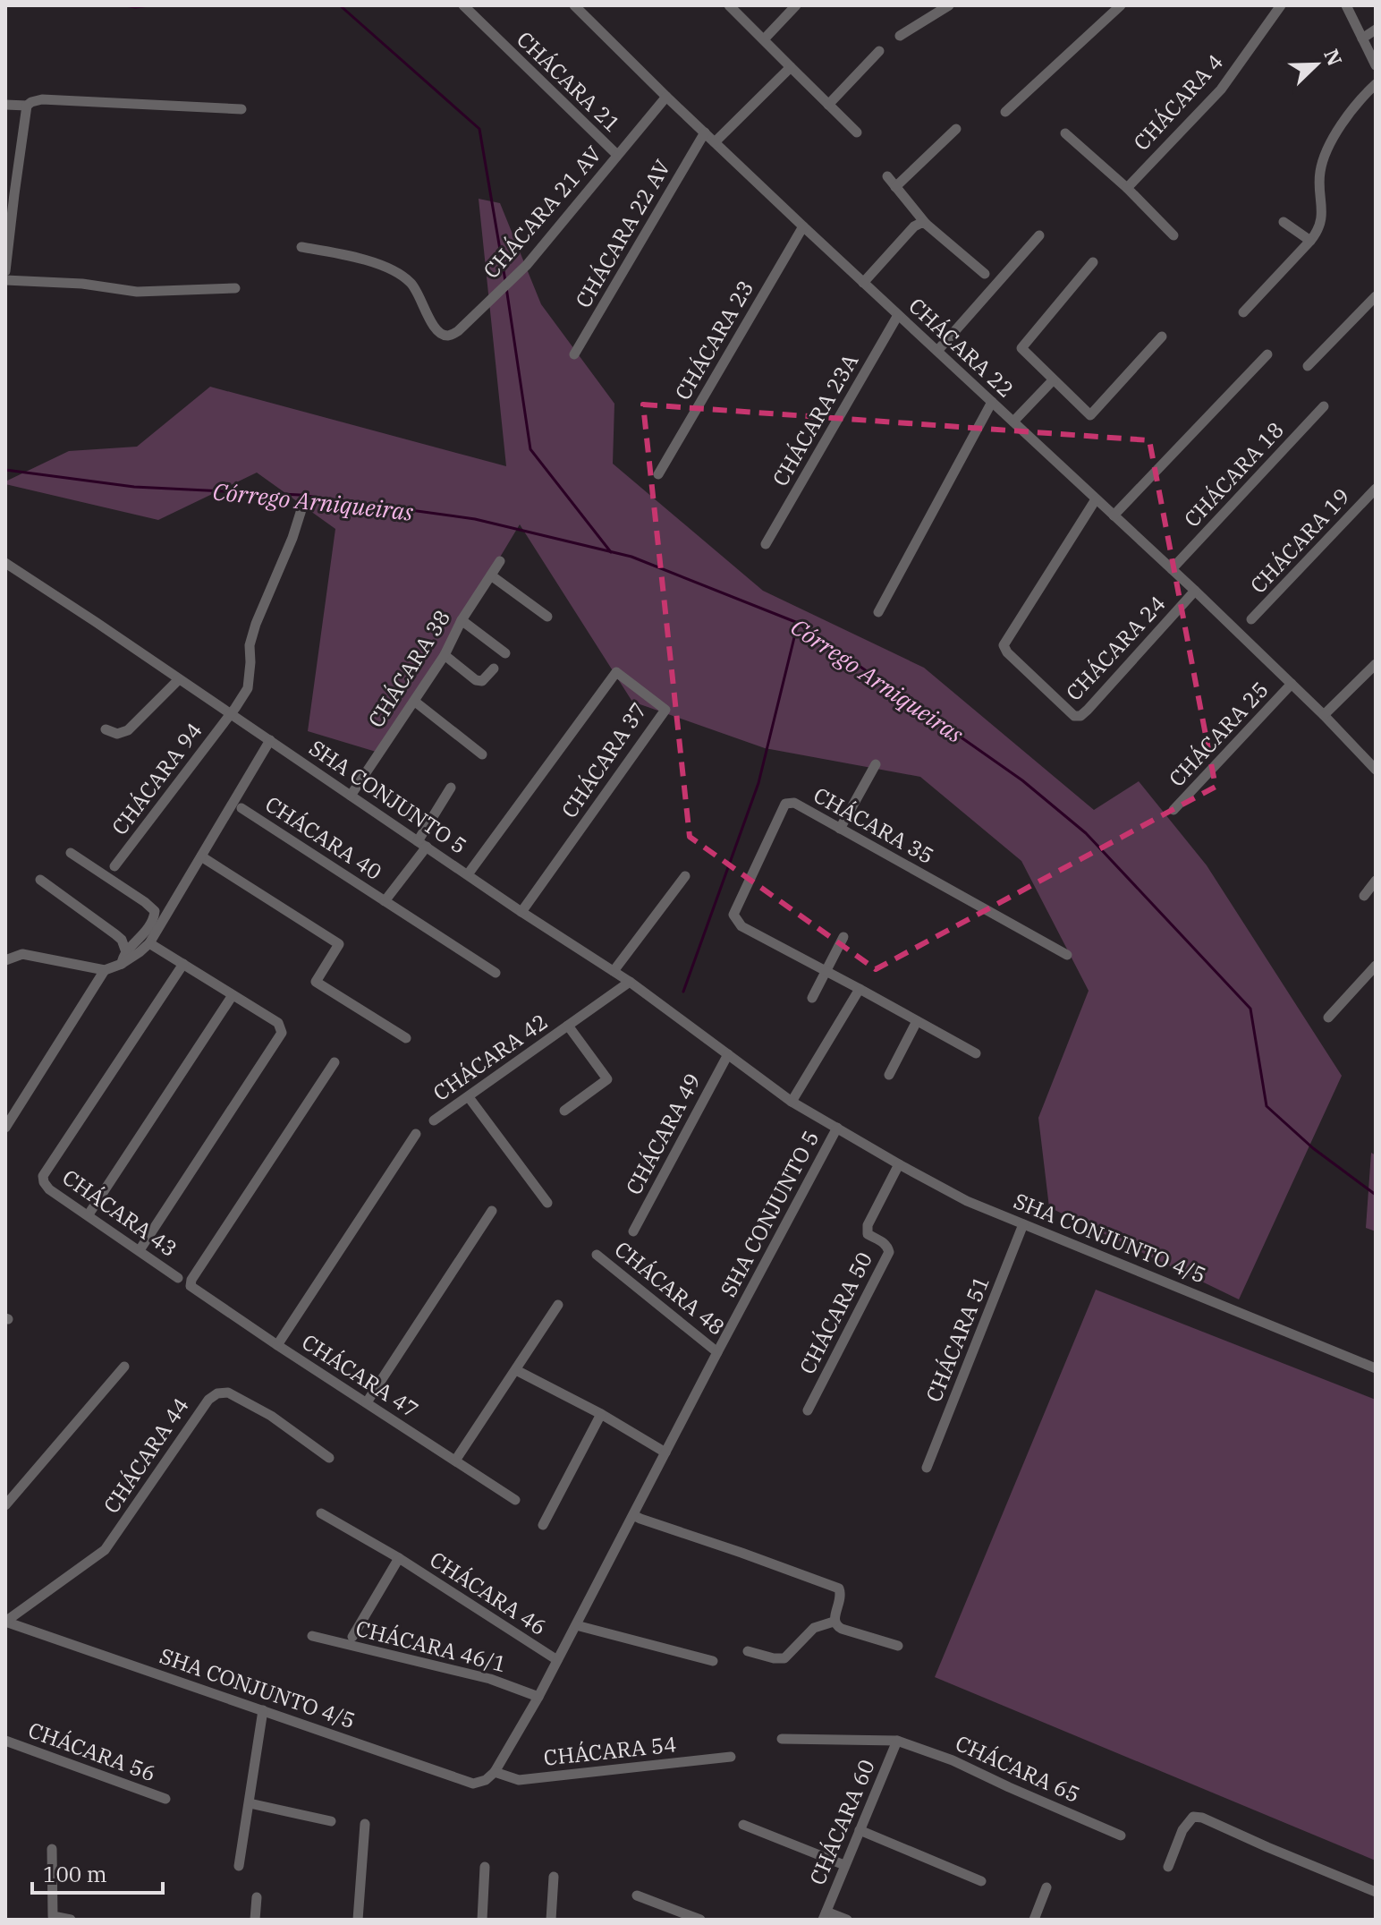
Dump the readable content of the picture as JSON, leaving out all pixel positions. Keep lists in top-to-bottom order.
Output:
{
  "streets": {
    "street": [
      "CHÁCARA 21",
      "CHÁCARA 4",
      "CHÁCARA 21 AV",
      "CHÁCARA 22 AV",
      "CHÁCARA 23",
      "CHÁCARA 22",
      "CHÁCARA 23A",
      "CHÁCARA 18",
      "CHÁCARA 19",
      "CHÁCARA 24",
      "CHÁCARA 38",
      "CHÁCARA 25",
      "CHÁCARA 37",
      "CHÁCARA 94",
      "SHA CONJUNTO 5",
      "CHÁCARA 35",
      "CHÁCARA 40",
      "CHÁCARA 42",
      "CHÁCARA 49",
      "CHÁCARA 43",
      "SHA CONJUNTO 4/5",
      "CHÁCARA 48",
      "CHÁCARA 50",
      "CHÁCARA 51",
      "CHÁCARA 47",
      "CHÁCARA 44",
      "CHÁCARA 46",
      "CHÁCARA 46/1",
      "CHÁCARA 54",
      "CHÁCARA 56",
      "CHÁCARA 65",
      "CHÁCARA 60"
    ]
  },
  "crossings": [
    ["CHÁCARA 21", "CHÁCARA 21 AV"],
    ["CHÁCARA 21 AV", "CHÁCARA 22"],
    ["CHÁCARA 22 AV", "CHÁCARA 22"],
    ["CHÁCARA 23", "CHÁCARA 22"],
    ["CHÁCARA 22", "CHÁCARA 23A"],
    ["CHÁCARA 22", "CHÁCARA 18"],
    ["CHÁCARA 22", "CHÁCARA 24"],
    ["CHÁCARA 22", "CHÁCARA 25"],
    ["CHÁCARA 38", "SHA CONJUNTO 5"],
    ["CHÁCARA 37", "SHA CONJUNTO 5"],
    ["CHÁCARA 94", "SHA CONJUNTO 5"],
    ["SHA CONJUNTO 5", "CHÁCARA 40"],
    ["SHA CONJUNTO 5", "CHÁCARA 42"],
    ["SHA CONJUNTO 5", "CHÁCARA 49"],
    ["SHA CONJUNTO 5", "SHA CONJUNTO 4/5"],
    ["SHA CONJUNTO 5", "CHÁCARA 48"],
    ["SHA CONJUNTO 5", "CHÁCARA 46"],
    ["SHA CONJUNTO 5", "CHÁCARA 46/1"],
    ["SHA CONJUNTO 5", "CHÁCARA 54"],
    ["SHA CONJUNTO 4/5", "CHÁCARA 50"],
    ["SHA CONJUNTO 4/5", "CHÁCARA 51"],
    ["SHA CONJUNTO 4/5", "CHÁCARA 44"],
    ["SHA CONJUNTO 4/5", "CHÁCARA 54"],
    ["CHÁCARA 65", "CHÁCARA 60"]
  ],
  "water": ["Córrego Arniqueiras"],
  "scale_bar": "100 m",
  "north": "top right"
}
